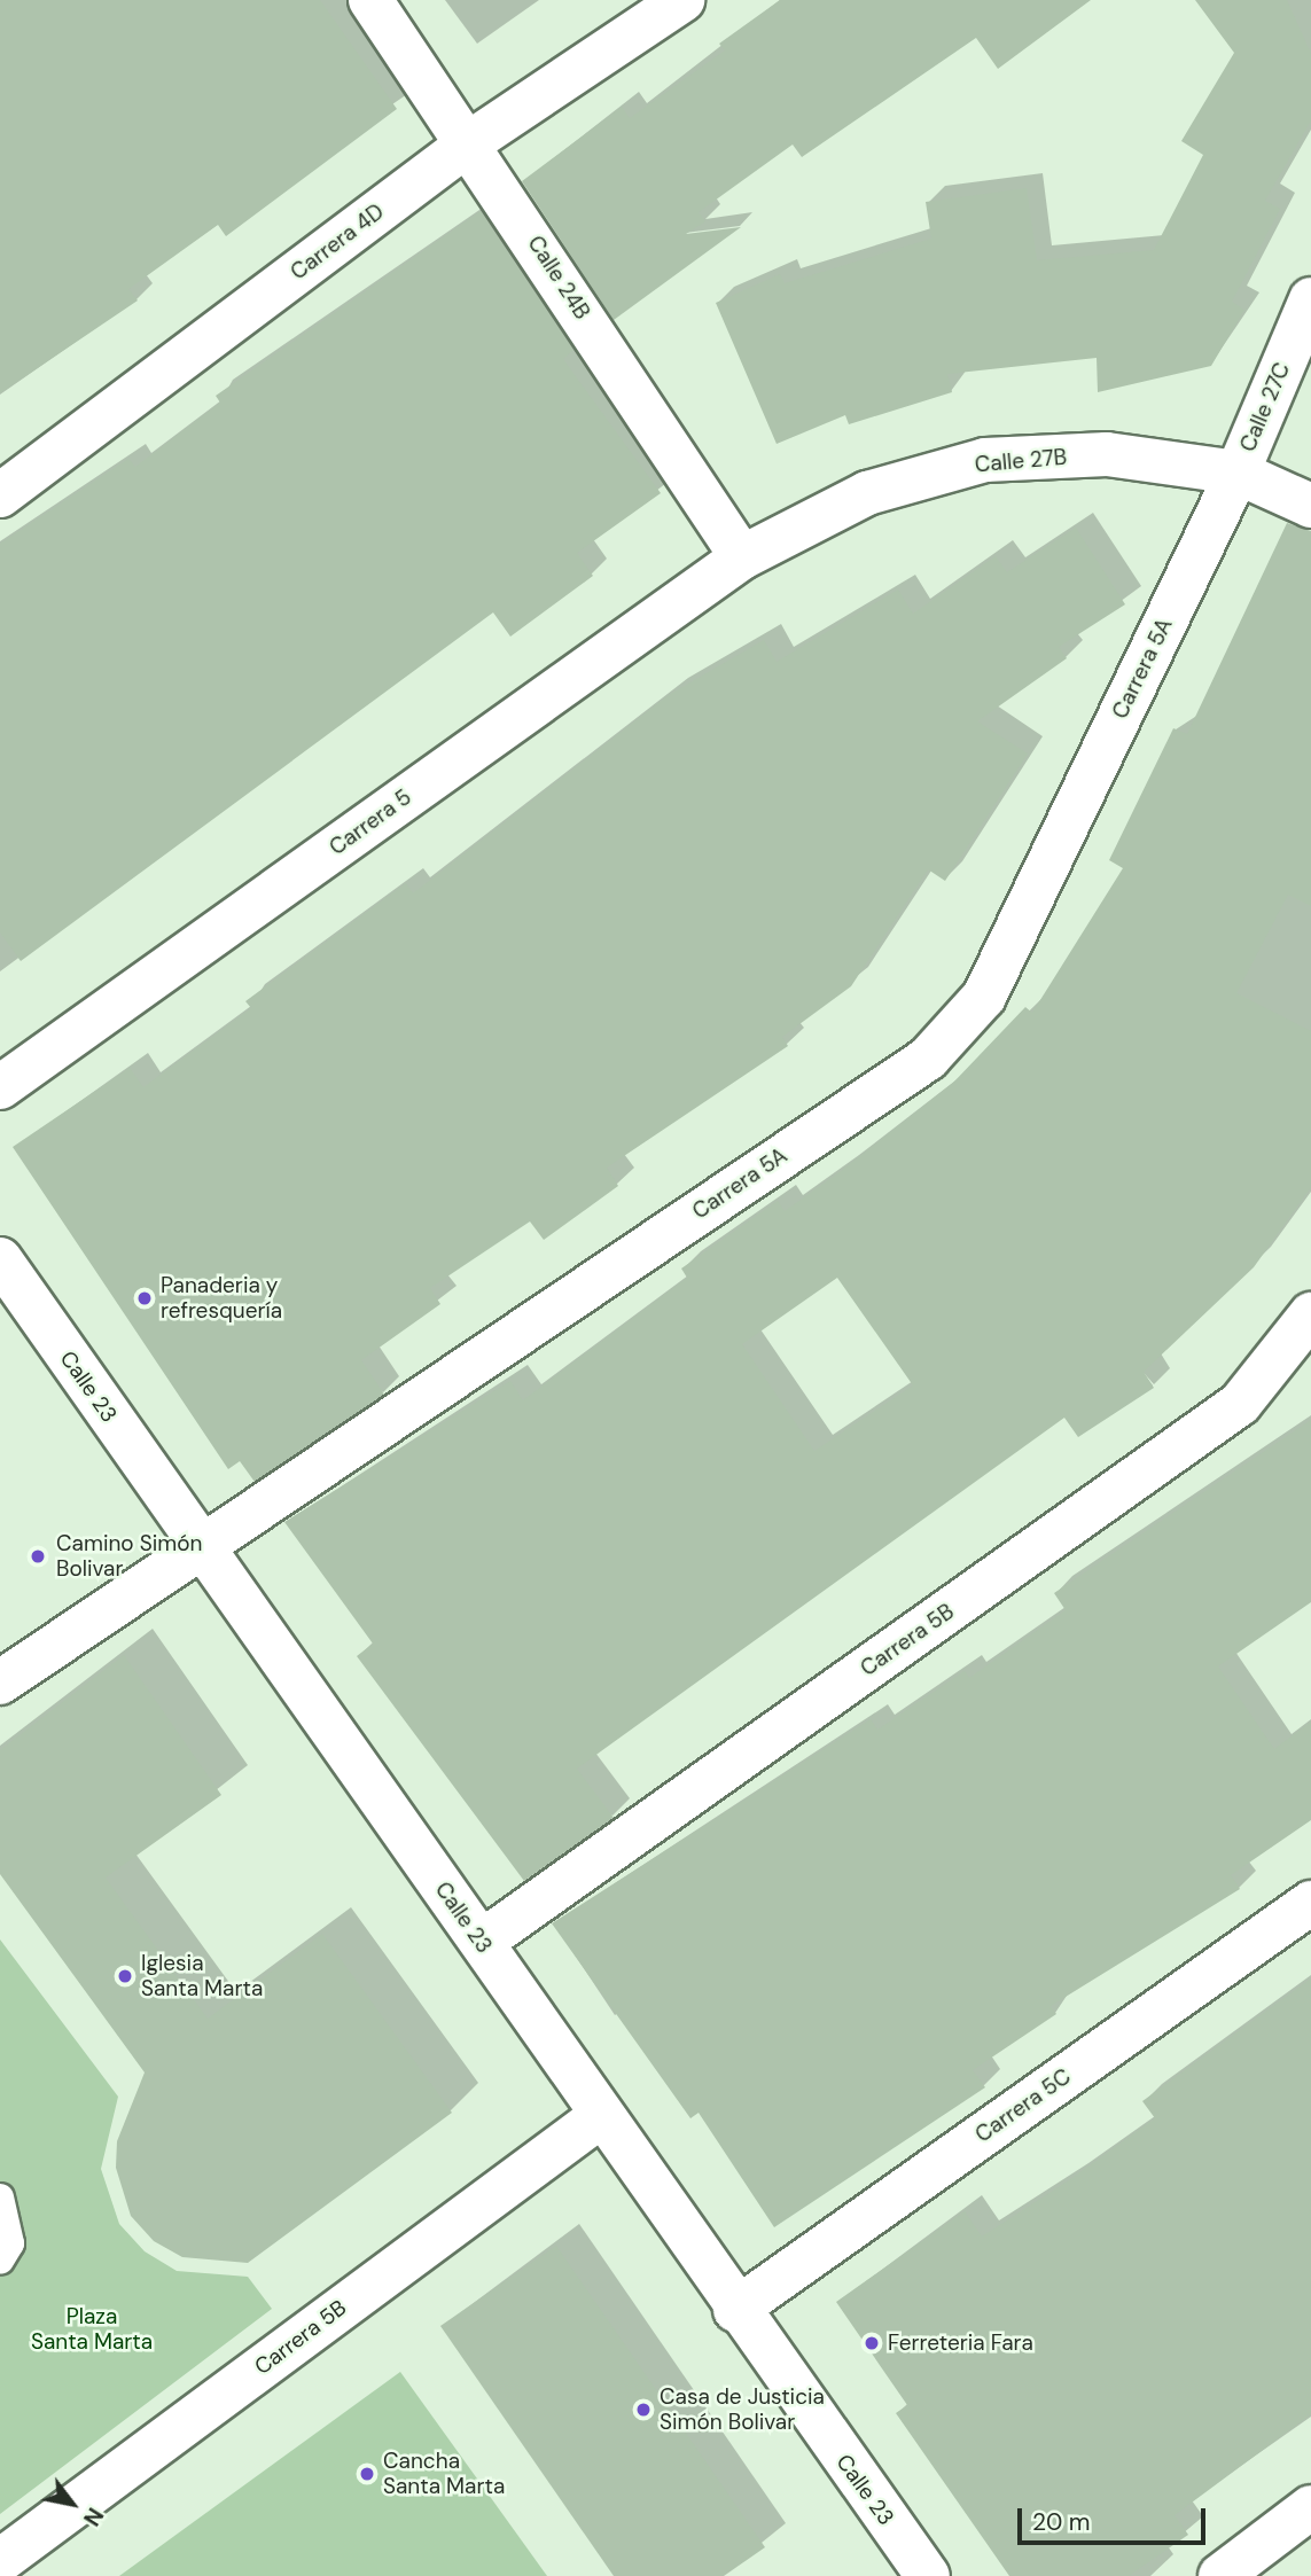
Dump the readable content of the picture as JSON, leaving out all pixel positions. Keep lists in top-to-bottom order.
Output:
{
  "streets": {
    "street": [
      "Carrera 4D",
      "Calle 24B",
      "Calle 27C",
      "Calle 27B",
      "Carrera 5A",
      "Carrera 5",
      "Calle 23",
      "Carrera 5B",
      "Carrera 5C"
    ]
  },
  "crossings": [
    ["Carrera 4D", "Calle 24B"],
    ["Calle 24B", "Calle 27B"],
    ["Calle 24B", "Carrera 5"],
    ["Calle 27C", "Calle 27B"],
    ["Calle 27C", "Carrera 5A"],
    ["Calle 27B", "Carrera 5A"],
    ["Calle 27B", "Carrera 5"],
    ["Carrera 5A", "Calle 23"],
    ["Calle 23", "Carrera 5B"],
    ["Calle 23", "Carrera 5C"]
  ],
  "parks": ["Plaza Santa Marta"],
  "places": [
    "Panaderia y refresquería",
    "Camino Simón Bolivar",
    "Iglesia Santa Marta",
    "Ferreteria Fara",
    "Casa de Justicia Simón Bolivar",
    "Cancha Santa Marta"
  ],
  "scale_bar": "20 m",
  "north": "bottom right"
}
